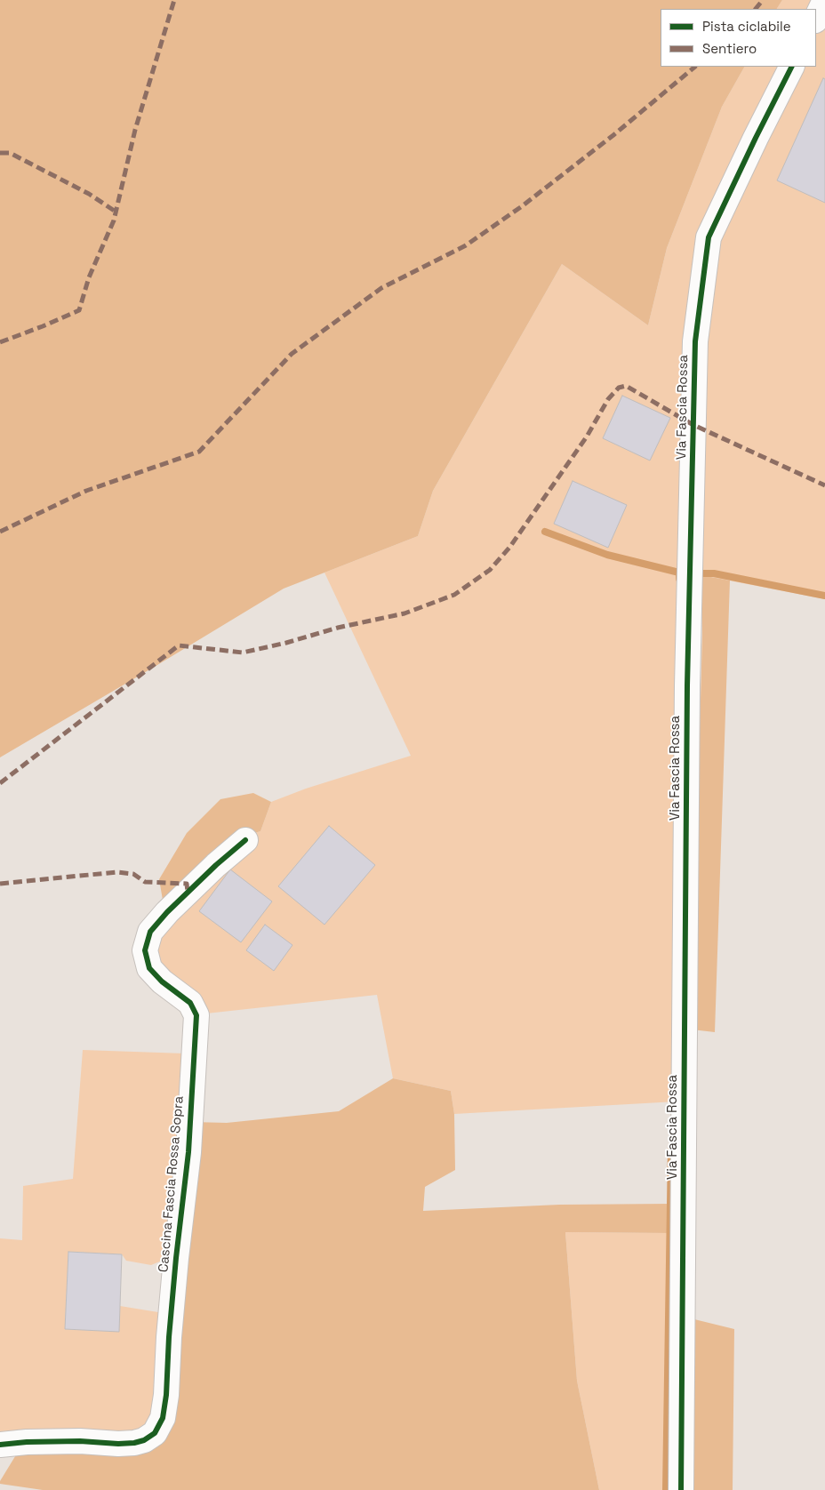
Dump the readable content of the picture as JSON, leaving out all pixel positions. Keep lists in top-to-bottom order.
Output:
{
  "streets": {
    "street": ["Via Fascia Rossa", "Cascina Fascia Rossa Sopra"]
  },
  "legend": ["Pista ciclabile", "Sentiero"]
}
